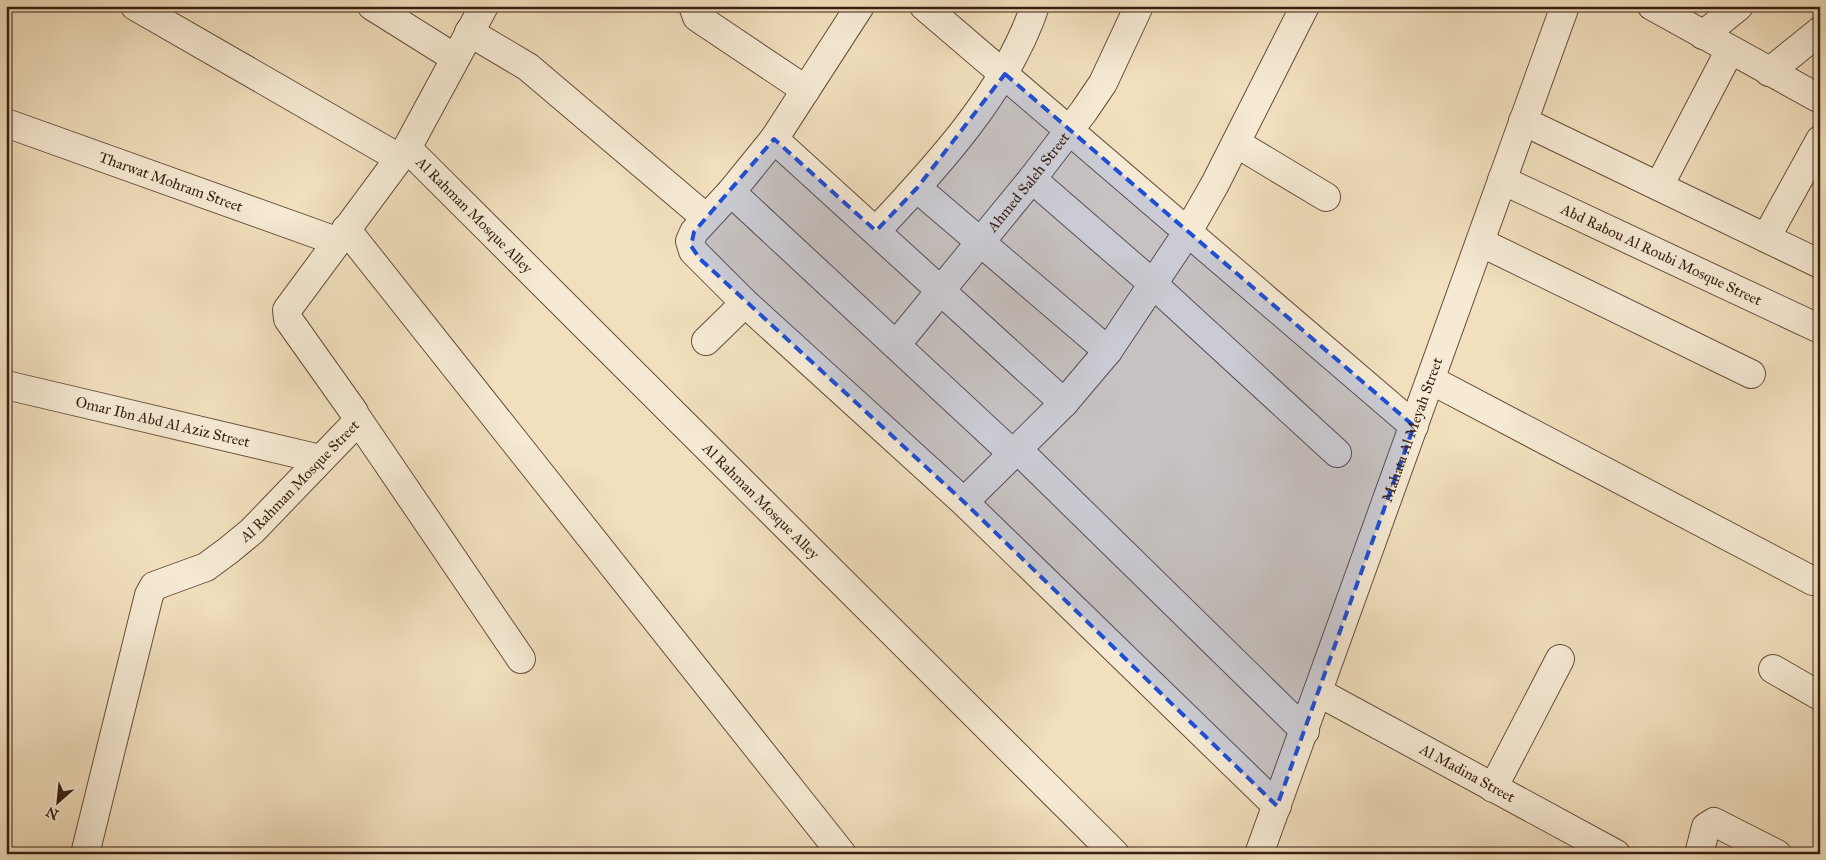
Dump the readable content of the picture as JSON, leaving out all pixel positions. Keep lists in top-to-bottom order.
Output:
{
  "streets": {
    "street": [
      "Tharwat Mohram Street",
      "Ahmed Saleh Street",
      "Al Rahman Mosque Alley",
      "Abd Rabou Al Roubi Mosque Street",
      "Omar Ibn Abd Al Aziz Street",
      "Mahata Al Meyah Street",
      "Al Rahman Mosque Street",
      "Al Madina Street"
    ]
  },
  "crossings": [
    ["Tharwat Mohram Street", "Al Rahman Mosque Street"],
    ["Al Rahman Mosque Alley", "Al Rahman Mosque Street"],
    ["Abd Rabou Al Roubi Mosque Street", "Mahata Al Meyah Street"],
    ["Omar Ibn Abd Al Aziz Street", "Al Rahman Mosque Street"],
    ["Mahata Al Meyah Street", "Al Madina Street"]
  ],
  "north": "bottom left"
}
